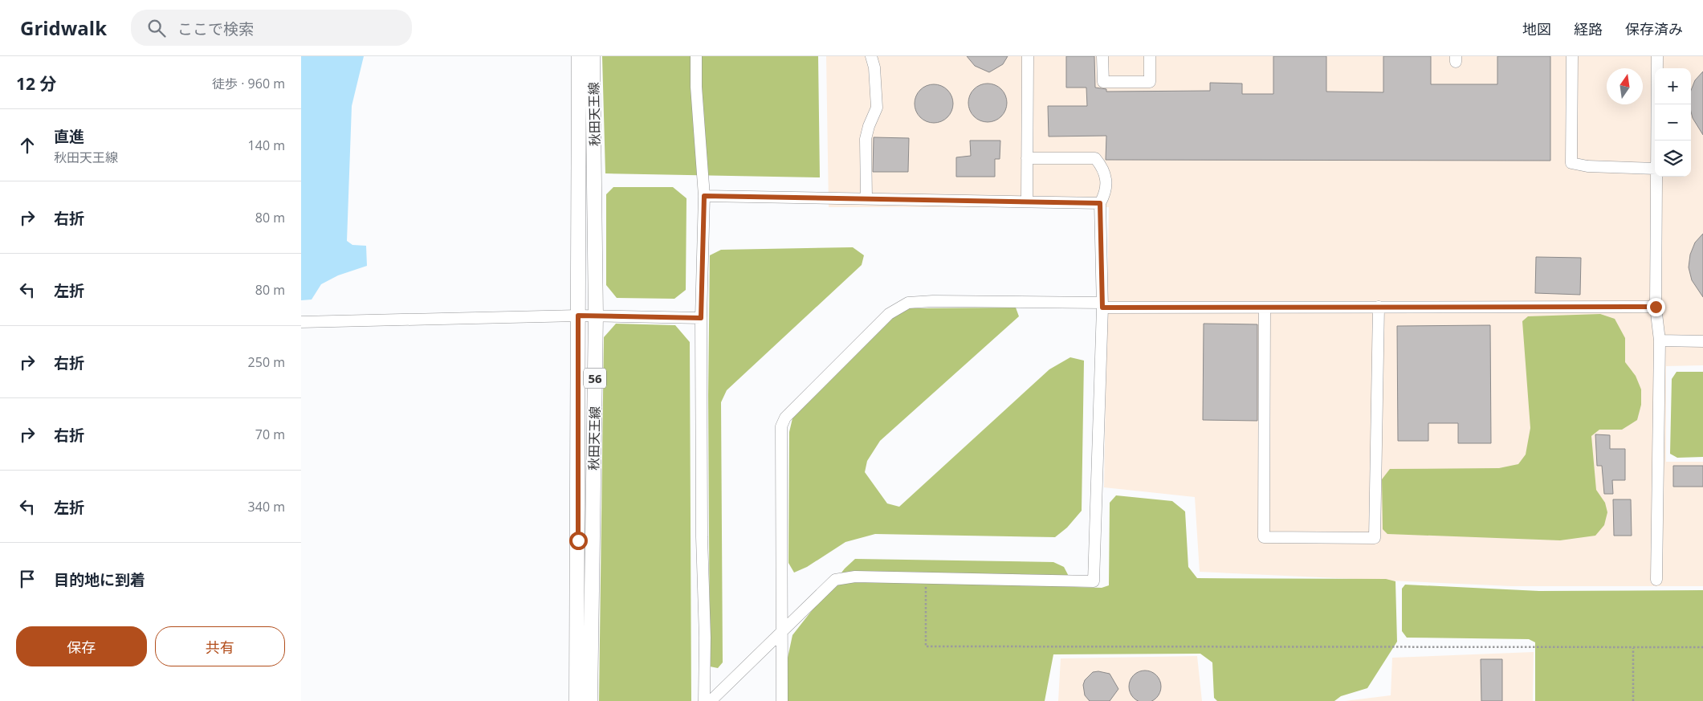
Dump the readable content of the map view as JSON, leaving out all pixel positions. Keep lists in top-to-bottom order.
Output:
{
  "streets": {
    "main road": ["秋田天王線", "56"]
  },
  "north": "top",
  "page": {
    "header": "Gridwalk",
    "search": "ここで検索",
    "nav": ["地図", "経路", "保存済み"],
    "heading": ["12 分", "徒歩 · 960 m"],
    "map_buttons": ["+", "−"],
    "list": [
      ["直進", "秋田天王線", "140 m"],
      ["右折", "80 m"],
      ["左折", "80 m"],
      ["右折", "250 m"],
      ["右折", "70 m"],
      ["左折", "340 m"],
      "目的地に到着"
    ],
    "buttons": ["保存", "共有"]
  }
}
